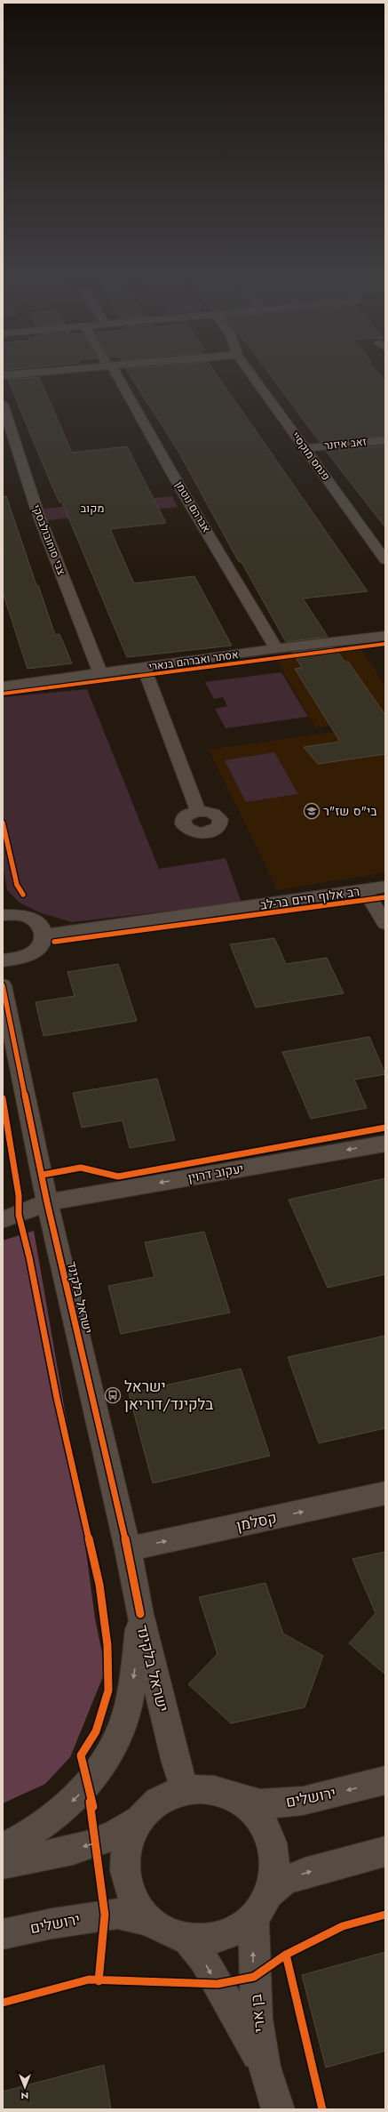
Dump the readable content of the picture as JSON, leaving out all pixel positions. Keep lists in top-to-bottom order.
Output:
{
  "streets": {
    "street": [
      "זאב איזנר",
      "פנחס מוקסיי",
      "אברהם נוטמן",
      "צבי סוחובולבסקי",
      "אסתר ואברהם בנארי",
      "רב אלוף חיים בר-לב",
      "יעקוב דרוין",
      "ישראל בלקינד",
      "קסלמן",
      "ירושלים",
      "בן ארי"
    ]
  },
  "crossings": [
    ["זאב איזנר", "פנחס מוקסיי"],
    ["אברהם נוטמן", "אסתר ואברהם בנארי"],
    ["צבי סוחובולבסקי", "אסתר ואברהם בנארי"],
    ["יעקוב דרוין", "ישראל בלקינד"],
    ["ישראל בלקינד", "קסלמן"],
    ["ירושלים", "בן ארי"]
  ],
  "one_way": ["יעקוב דרוין", "קסלמן"],
  "districts": ["מקוב"],
  "places": {
    "school or university": ["בי\"ס שז\"ר"],
    "bus stop": ["ישראל בלקינד/דוריאן"]
  },
  "north": "bottom"
}
